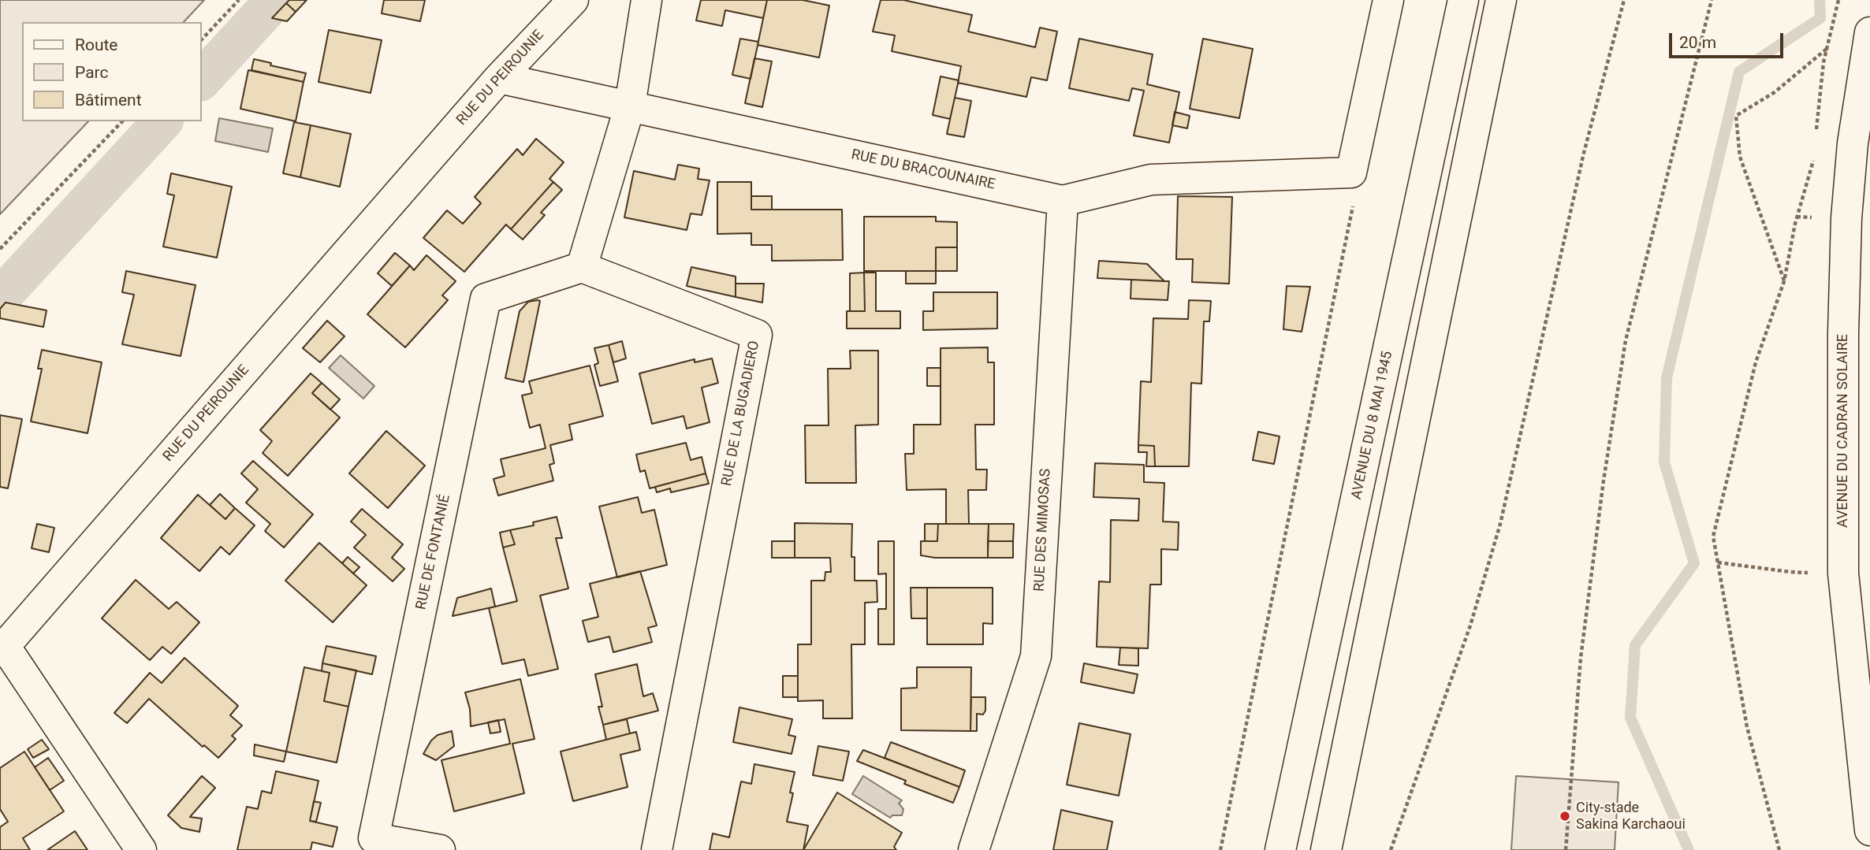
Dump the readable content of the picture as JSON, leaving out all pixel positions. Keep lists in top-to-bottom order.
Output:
{
  "streets": {
    "street": [
      "RUE DU PEIROUNIE",
      "RUE DU BRACOUNAIRE",
      "RUE DE LA BUGADIERO",
      "AVENUE DU 8 MAI 1945",
      "AVENUE DU CADRAN SOLAIRE",
      "RUE DES MIMOSAS",
      "RUE DE FONTANIÉ"
    ]
  },
  "crossings": [
    ["RUE DU PEIROUNIE", "RUE DU BRACOUNAIRE"],
    ["RUE DU BRACOUNAIRE", "RUE DES MIMOSAS"],
    ["RUE DE LA BUGADIERO", "RUE DE FONTANIÉ"]
  ],
  "places": ["City-stade Sakina Karchaoui"],
  "legend": ["Route", "Parc", "Bâtiment"],
  "scale_bar": "20 m"
}
